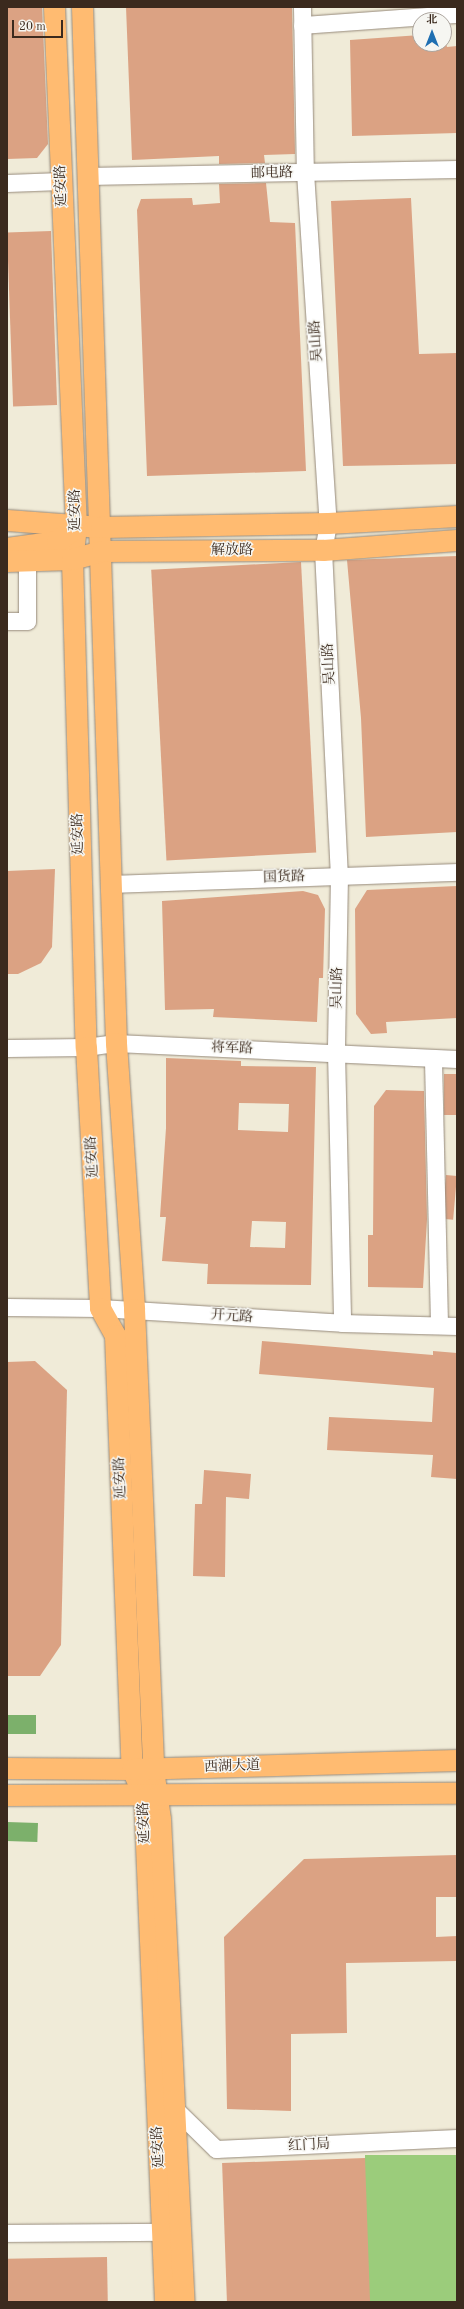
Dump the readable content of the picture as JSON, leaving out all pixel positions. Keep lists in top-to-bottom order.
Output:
{
  "streets": {
    "main road": ["延安路", "解放路", "西湖大道"],
    "street": [
      "邮电路",
      "吴山路",
      "国货路",
      "将军路",
      "开元路",
      "红门局"
    ]
  },
  "crossings": [
    ["邮电路", "延安路"],
    ["邮电路", "吴山路"],
    ["延安路", "解放路"],
    ["延安路", "国货路"],
    ["延安路", "将军路"],
    ["延安路", "开元路"],
    ["延安路", "西湖大道"],
    ["延安路", "红门局"],
    ["吴山路", "解放路"],
    ["吴山路", "国货路"],
    ["吴山路", "将军路"],
    ["吴山路", "开元路"]
  ],
  "scale_bar": "20 m",
  "north": "top"
}
